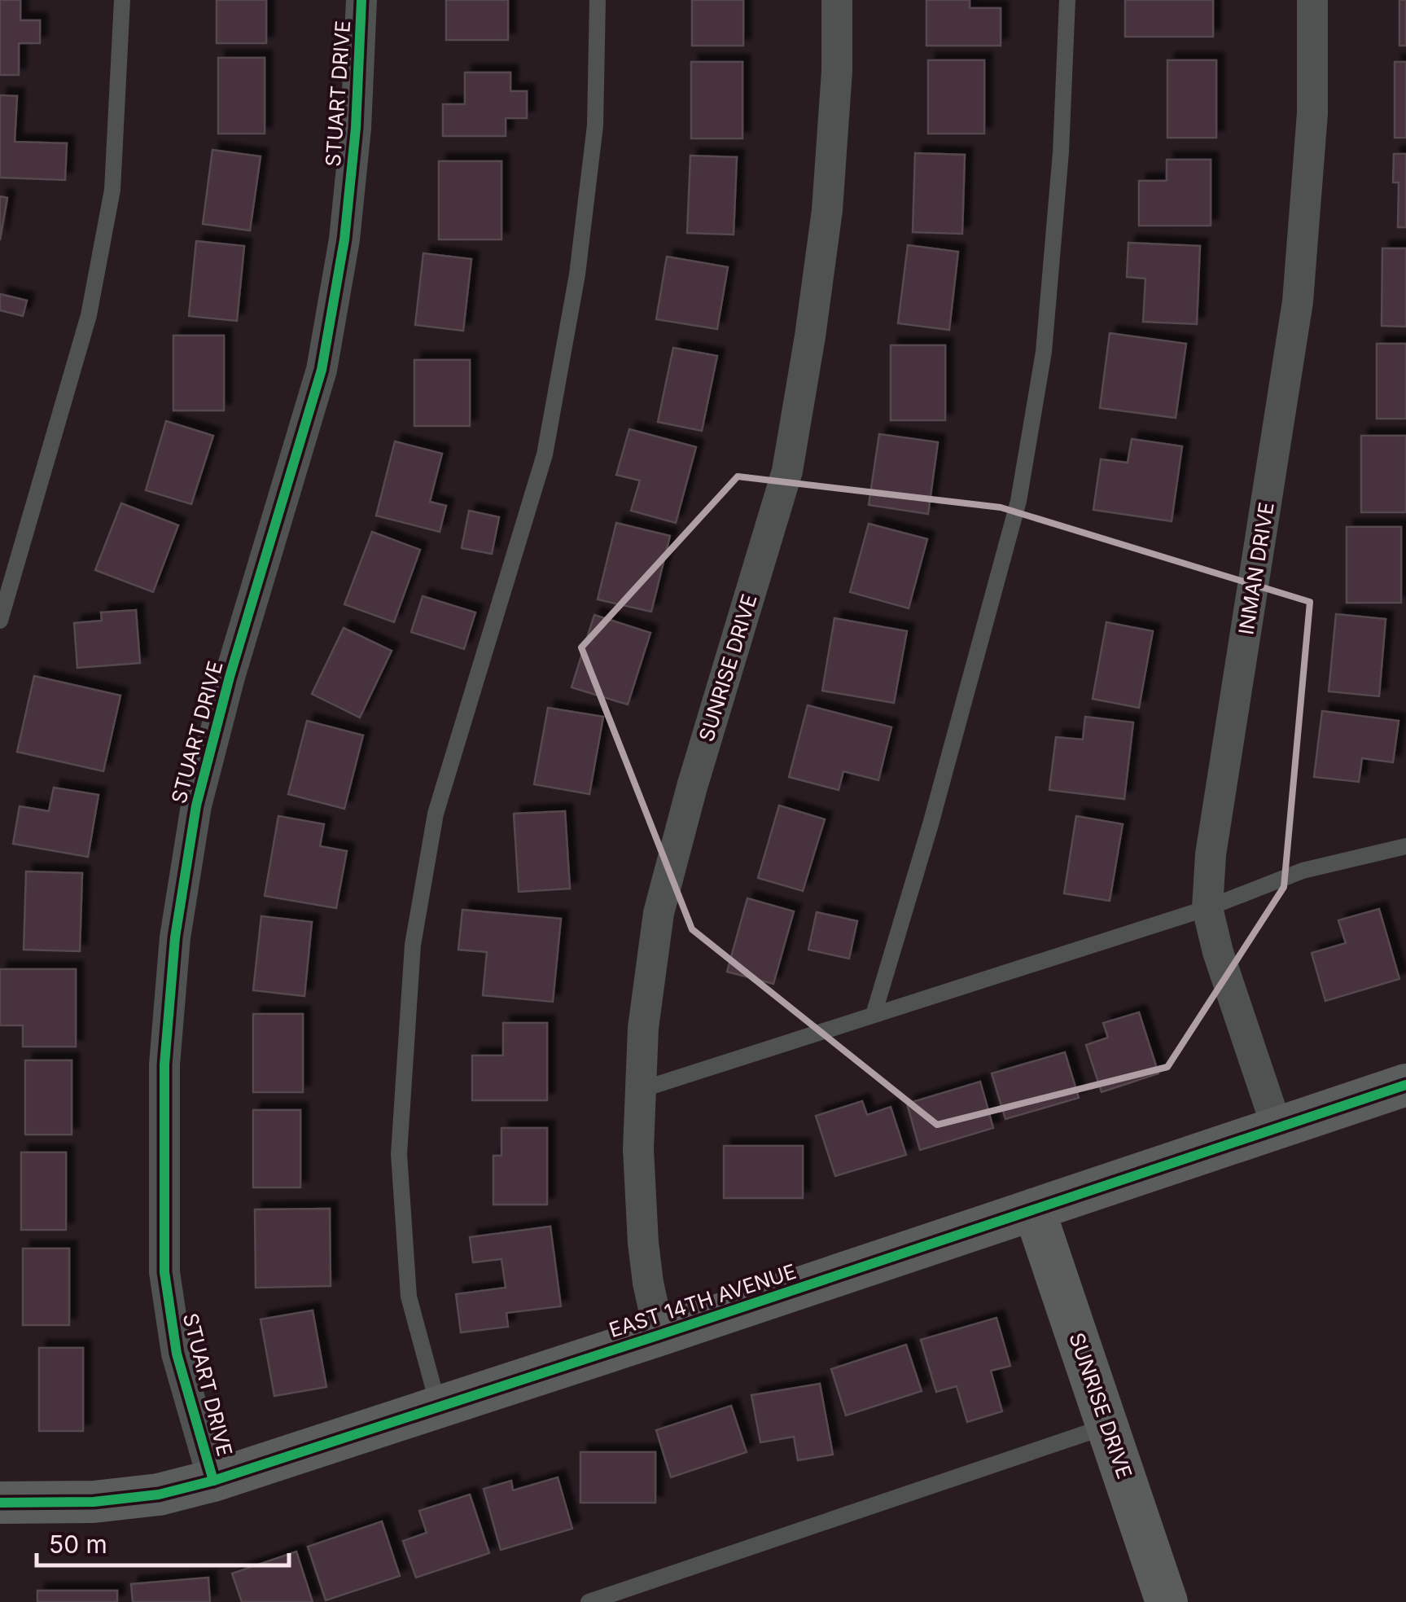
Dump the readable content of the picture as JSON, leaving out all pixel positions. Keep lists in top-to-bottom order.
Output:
{
  "streets": {
    "street": [
      "STUART DRIVE",
      "INMAN DRIVE",
      "SUNRISE DRIVE",
      "EAST 14TH AVENUE"
    ]
  },
  "crossings": [
    ["STUART DRIVE", "EAST 14TH AVENUE"],
    ["INMAN DRIVE", "EAST 14TH AVENUE"],
    ["SUNRISE DRIVE", "EAST 14TH AVENUE"]
  ],
  "scale_bar": "50 m"
}
